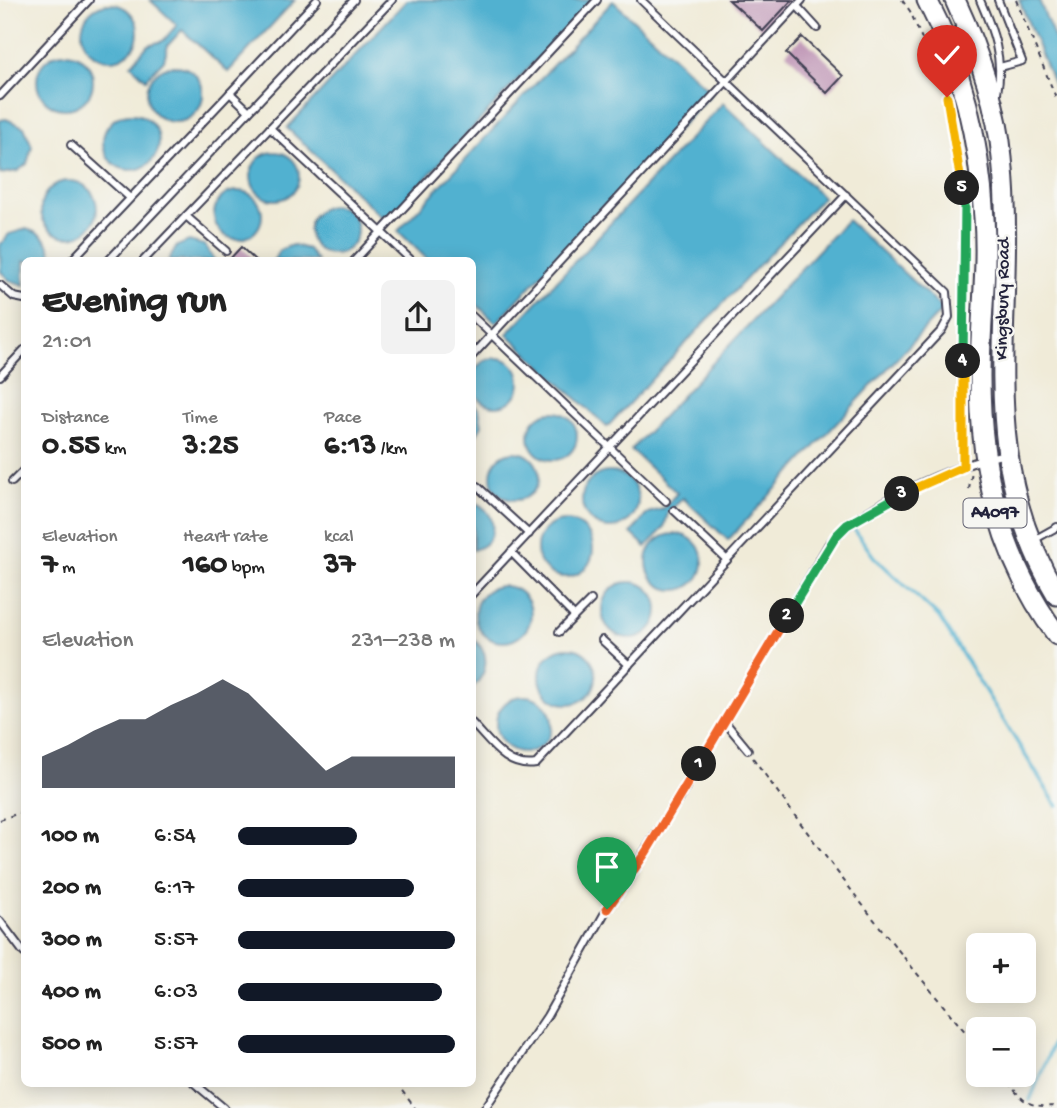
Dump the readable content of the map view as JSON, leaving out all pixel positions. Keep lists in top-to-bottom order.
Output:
{
  "streets": {
    "main road": ["Kingsbury Road", "A4097"]
  },
  "page": {
    "pins": [
      "5",
      "4",
      "3",
      "2",
      "1"
    ],
    "heading": ["Evening run", "21:01"],
    "stats": [
      ["Distance", "0.55 km"],
      ["Time", "3:25"],
      ["Pace", "6:13 /km"],
      ["Elevation", "7 m"],
      ["Heart rate", "160 bpm"],
      ["kcal", "37"]
    ],
    "chart": ["Elevation", "231–238 m"],
    "list": [
      {
        "name": "100 m",
        "note": "6:54"
      },
      {
        "name": "200 m",
        "note": "6:17"
      },
      {
        "name": "300 m",
        "note": "5:57"
      },
      {
        "name": "400 m",
        "note": "6:03"
      },
      {
        "name": "500 m",
        "note": "5:57"
      }
    ],
    "map_buttons": ["+", "−"]
  }
}
